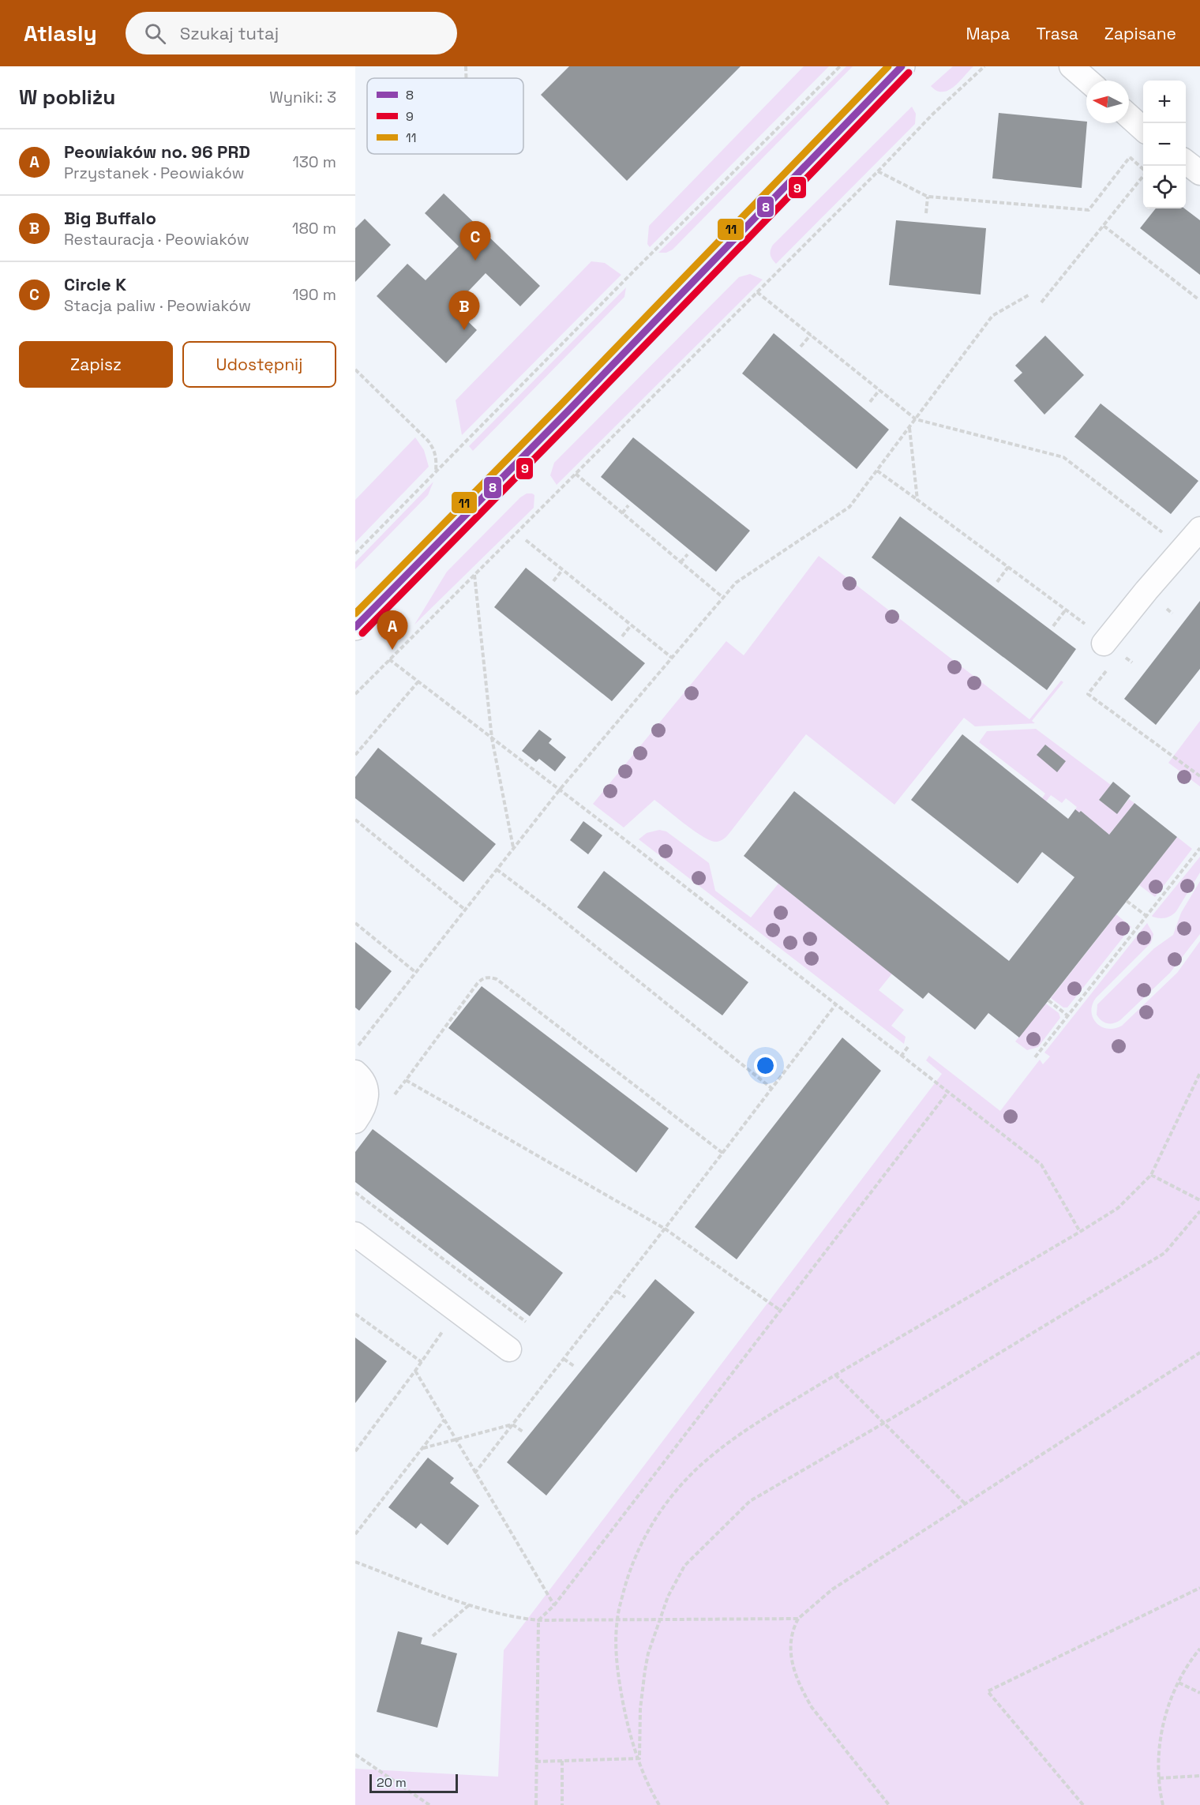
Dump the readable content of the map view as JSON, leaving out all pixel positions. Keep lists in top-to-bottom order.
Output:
{
  "lines": ["transit line 8", "transit line 11", "transit line 9"],
  "legend": ["8", "9", "11"],
  "scale_bar": "20 m",
  "north": "left",
  "page": {
    "header": "Atlasly",
    "search": "Szukaj tutaj",
    "nav": ["Mapa", "Trasa", "Zapisane"],
    "heading": ["W pobliżu", "Wyniki: 3"],
    "map_buttons": ["+", "−"],
    "list": [
      {
        "mark": "A",
        "name": "Peowiaków no. 96 PRD",
        "note": "Przystanek · Peowiaków",
        "value": "130 m"
      },
      {
        "mark": "B",
        "name": "Big Buffalo",
        "note": "Restauracja · Peowiaków",
        "value": "180 m"
      },
      {
        "mark": "C",
        "name": "Circle K",
        "note": "Stacja paliw · Peowiaków",
        "value": "190 m"
      }
    ],
    "pins": ["C", "B", "A"],
    "buttons": ["Zapisz", "Udostępnij"],
    "scale": "20 m"
  }
}
